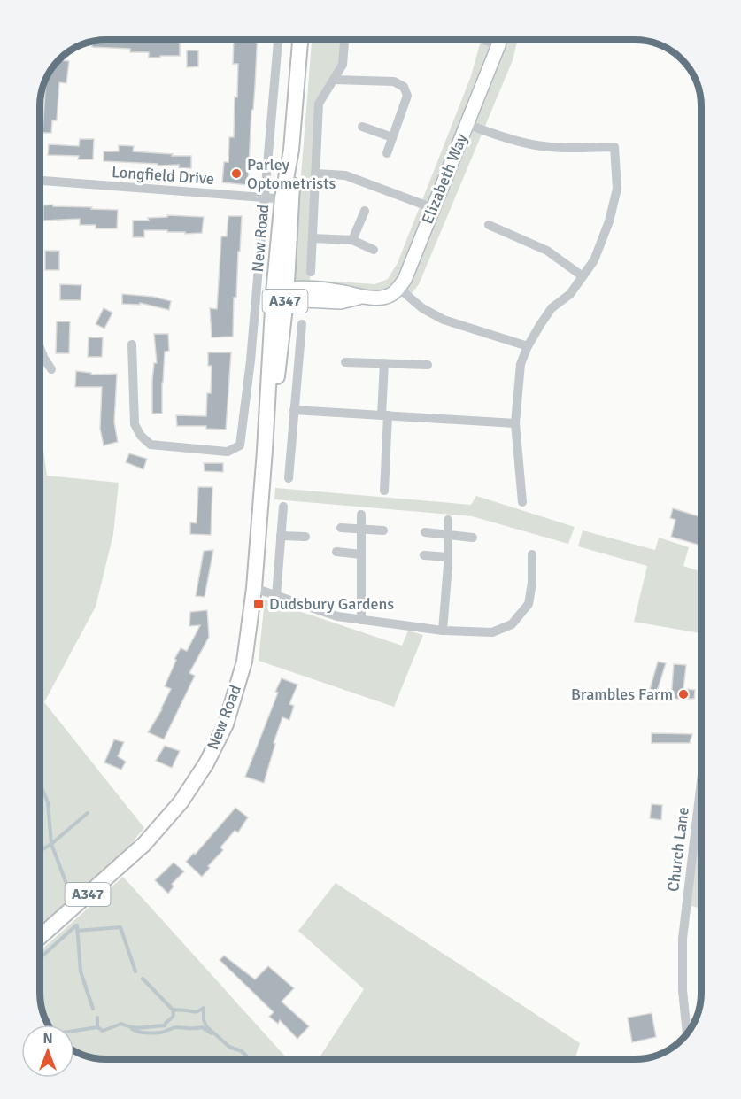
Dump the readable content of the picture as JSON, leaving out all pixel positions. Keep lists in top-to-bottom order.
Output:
{
  "streets": {
    "main road": ["New Road", "A347"],
    "street": ["Longfield Drive", "Elizabeth Way", "Church Lane"]
  },
  "crossings": [
    ["Longfield Drive", "New Road"]
  ],
  "places": {
    "other": ["Parley Optometrists", "Brambles Farm"],
    "transit": ["Dudsbury Gardens"]
  },
  "north": "top"
}
